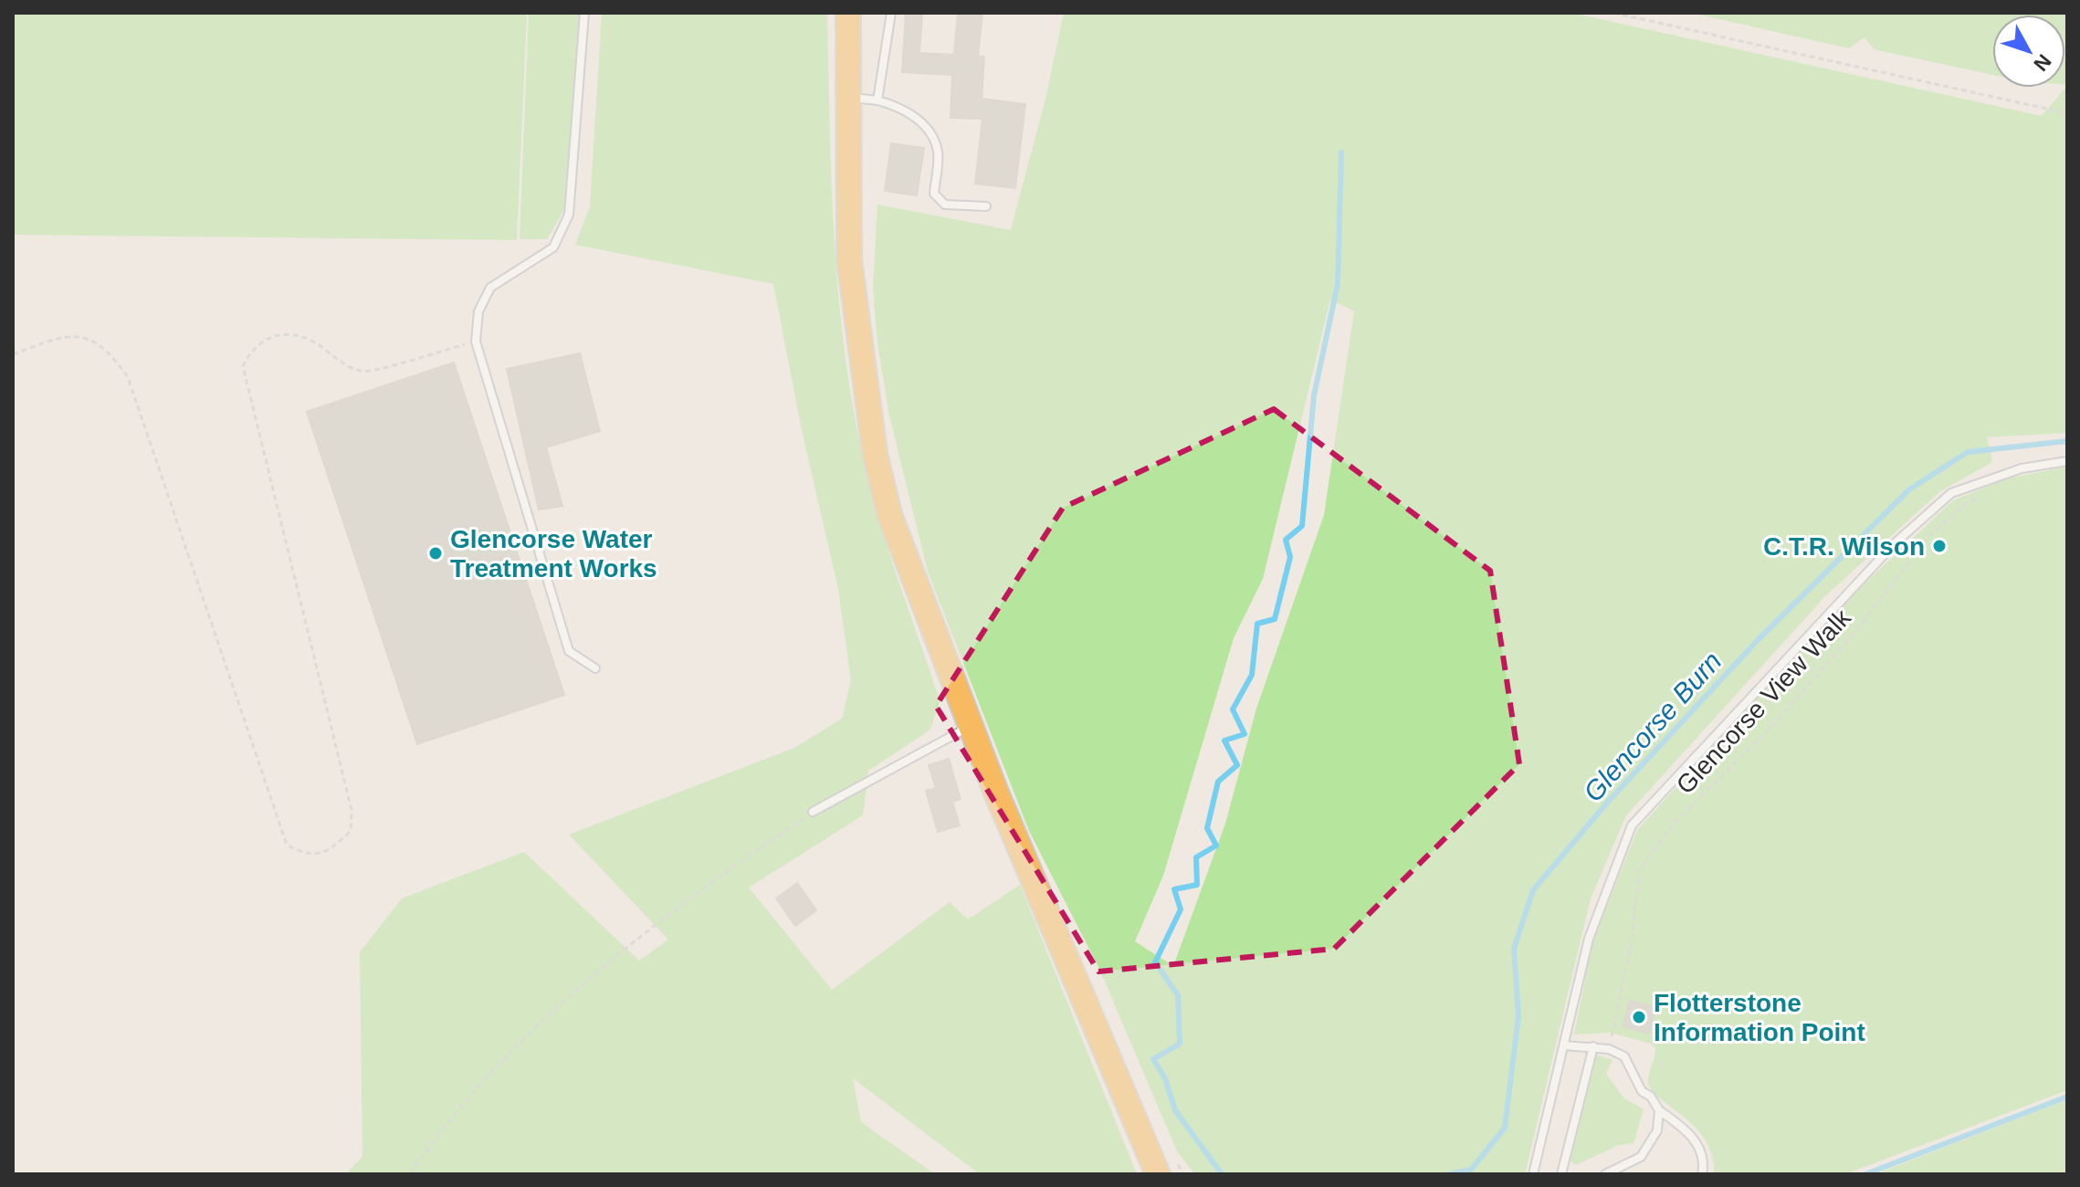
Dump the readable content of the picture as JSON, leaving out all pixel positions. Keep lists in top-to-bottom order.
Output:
{
  "streets": {
    "path": ["Glencorse View Walk"]
  },
  "water": ["Glencorse Burn"],
  "places": ["C.T.R. Wilson", "Glencorse Water Treatment Works", "Flotterstone Information Point"],
  "north": "bottom right"
}
